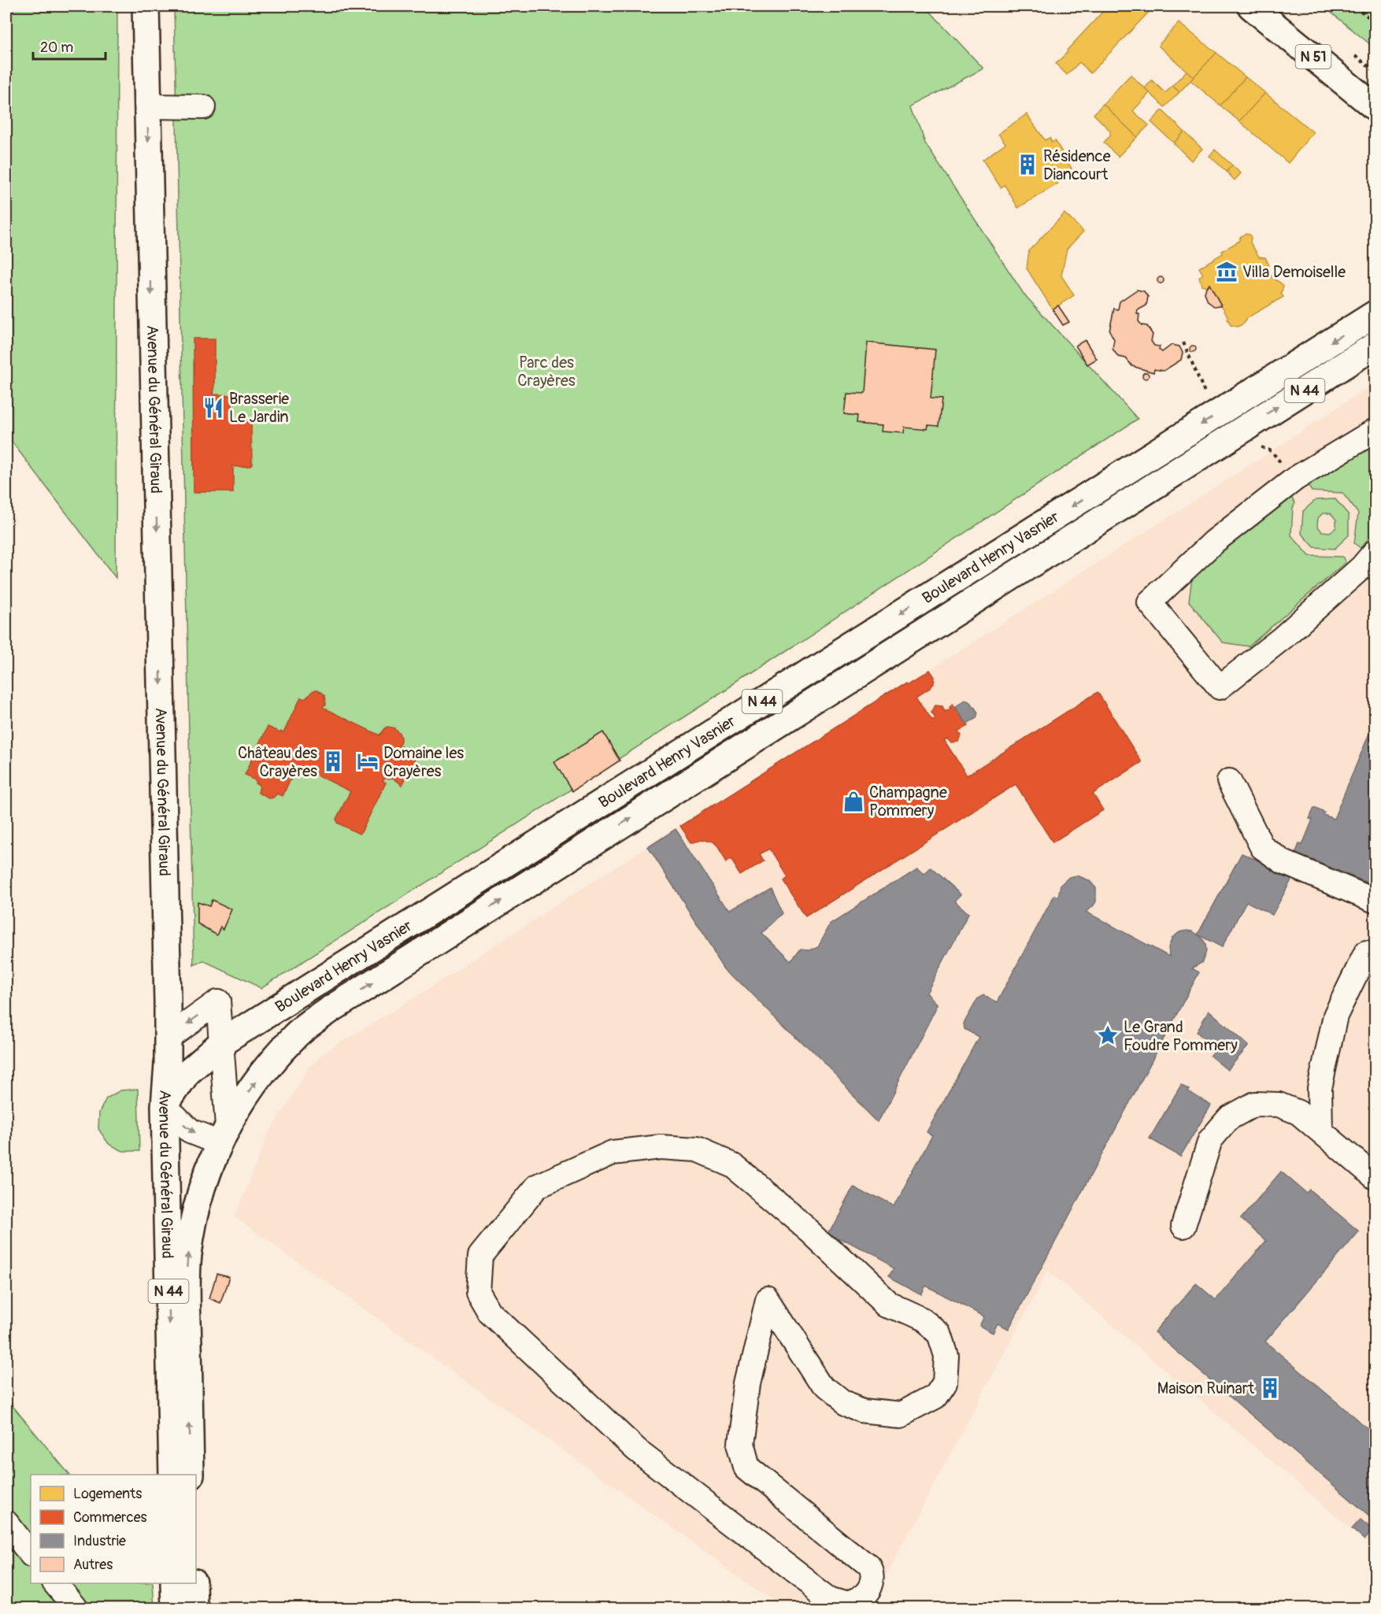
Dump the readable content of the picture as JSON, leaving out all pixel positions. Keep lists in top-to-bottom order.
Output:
{
  "streets": {
    "main road": [
      "N 51",
      "N 44",
      "Avenue du Général Giraud",
      "Boulevard Henry Vasnier"
    ]
  },
  "crossings": [
    ["Avenue du Général Giraud", "Boulevard Henry Vasnier"]
  ],
  "parks": ["Parc des Crayères"],
  "places": {
    "building": ["Résidence Diancourt", "Château des Crayères", "Maison Ruinart"],
    "museum": ["Villa Demoiselle"],
    "restaurant": ["Brasserie Le Jardin"],
    "hotel": ["Domaine les Crayères"],
    "shop": ["Champagne Pommery"],
    "place": ["Le Grand Foudre Pommery"]
  },
  "legend": [
    "Logements",
    "Commerces",
    "Industrie",
    "Autres"
  ],
  "scale_bar": "20 m"
}
